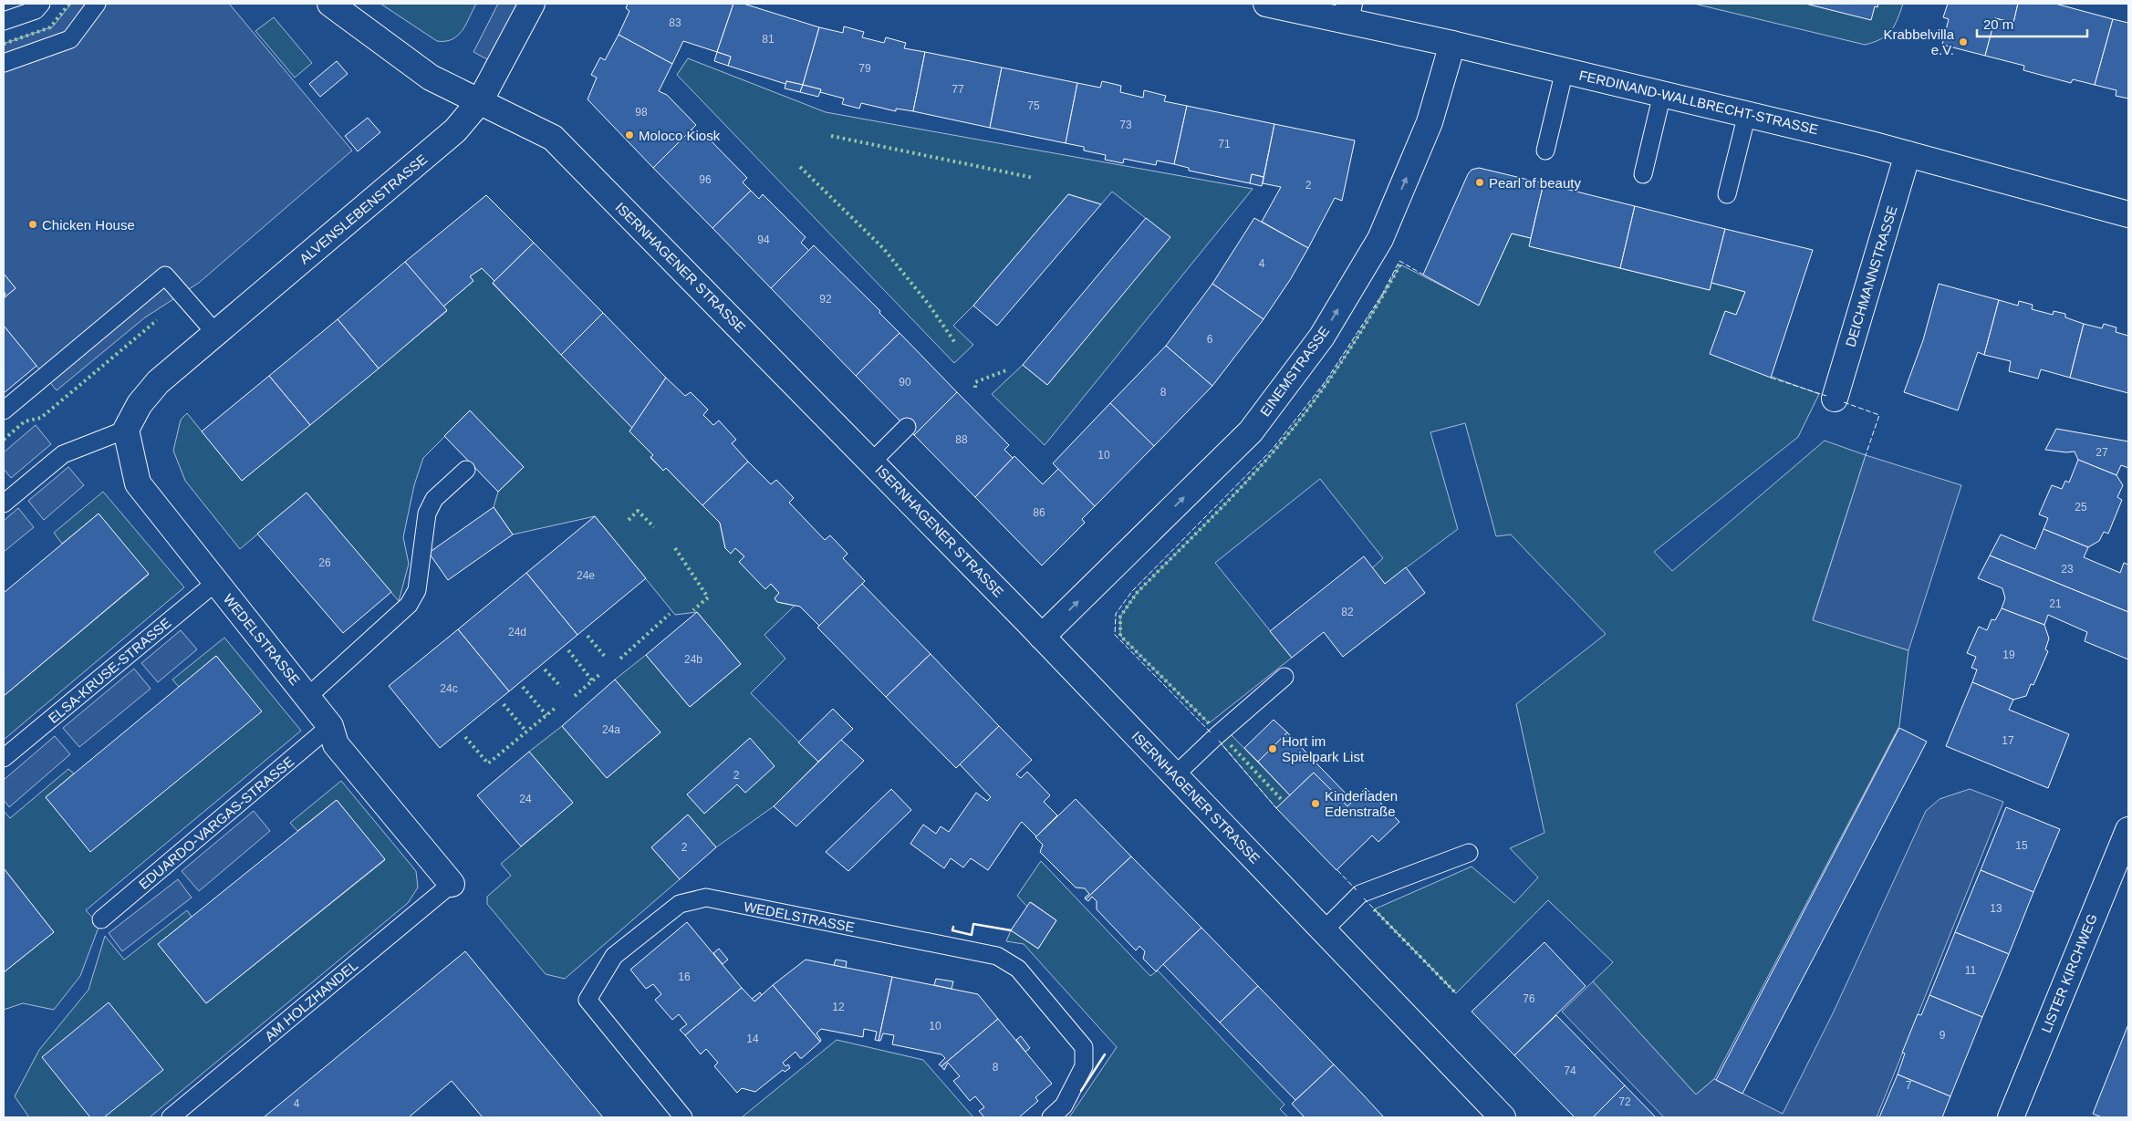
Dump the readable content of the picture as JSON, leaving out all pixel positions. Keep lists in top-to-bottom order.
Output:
{
  "streets": {
    "street": [
      "FERDINAND-WALLBRECHT-STRASSE",
      "ALVENSLEBENSTRASSE",
      "ISERNHAGENER STRASSE",
      "DEICHMANNSTRASSE",
      "EINEMSTRASSE",
      "WEDELSTRASSE",
      "LISTER KIRCHWEG"
    ],
    "lane": ["ELSA-KRUSE-STRASSE", "EDUARDO-VARGAS-STRASSE", "AM HOLZHANDEL"]
  },
  "crossings": [
    ["FERDINAND-WALLBRECHT-STRASSE", "DEICHMANNSTRASSE"],
    ["FERDINAND-WALLBRECHT-STRASSE", "EINEMSTRASSE"],
    ["ALVENSLEBENSTRASSE", "ISERNHAGENER STRASSE"],
    ["ALVENSLEBENSTRASSE", "WEDELSTRASSE"],
    ["ISERNHAGENER STRASSE", "EINEMSTRASSE"],
    ["WEDELSTRASSE", "ELSA-KRUSE-STRASSE"],
    ["WEDELSTRASSE", "EDUARDO-VARGAS-STRASSE"],
    ["WEDELSTRASSE", "AM HOLZHANDEL"]
  ],
  "one_way": ["EINEMSTRASSE"],
  "places": [
    "Krabbelvilla e.V.",
    "Moloco Kiosk",
    "Pearl of beauty",
    "Chicken House",
    "Hort im Spielpark List",
    "Kinderladen Edenstraße"
  ],
  "house_numbers": [
    "83",
    "81",
    "79",
    "77",
    "75",
    "98",
    "73",
    "71",
    "96",
    "2",
    "94",
    "4",
    "92",
    "6",
    "90",
    "8",
    "88",
    "27",
    "10",
    "25",
    "86",
    "26",
    "23",
    "24e",
    "21",
    "82",
    "24d",
    "19",
    "24b",
    "24c",
    "24a",
    "17",
    "2",
    "24",
    "15",
    "2",
    "13",
    "11",
    "16",
    "76",
    "12",
    "10",
    "9",
    "14",
    "8",
    "74",
    "7",
    "72",
    "4"
  ],
  "scale_bar": "20 m"
}
